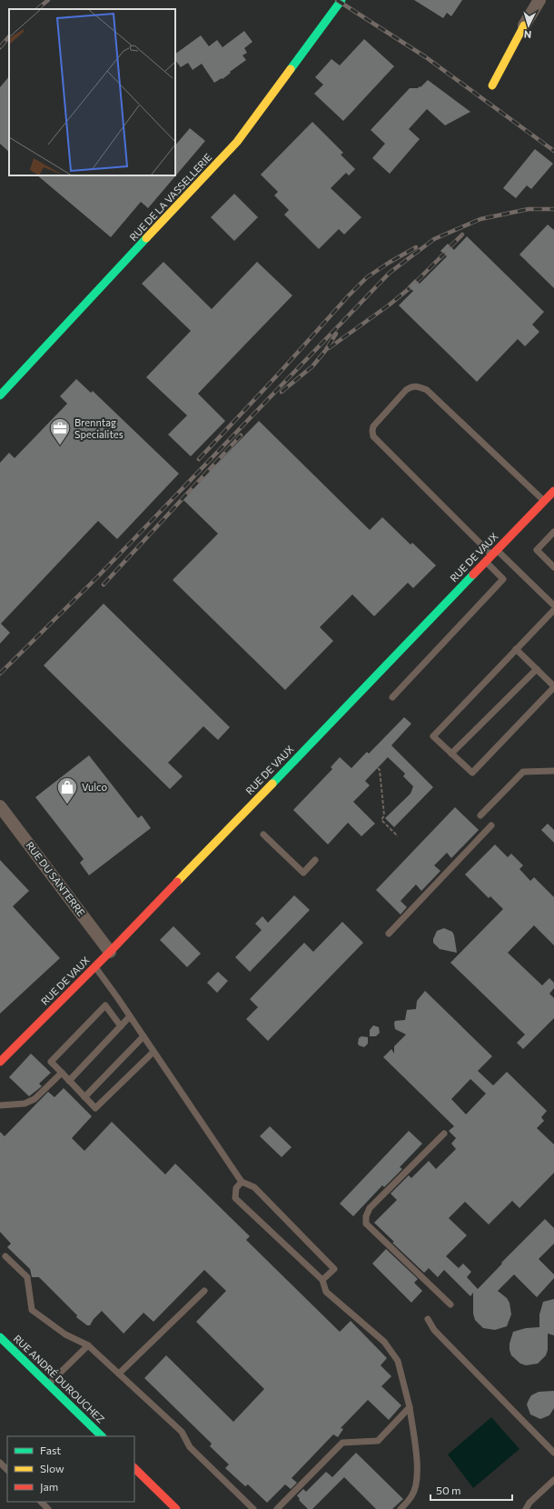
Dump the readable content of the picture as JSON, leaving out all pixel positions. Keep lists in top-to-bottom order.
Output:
{
  "streets": {
    "street": [
      "RUE DE LA VASSELLERIE",
      "RUE DE VAUX",
      "RUE DU SANTERRE",
      "RUE ANDRÉ DUROUCHEZ"
    ]
  },
  "crossings": [
    ["RUE DE VAUX", "RUE DU SANTERRE"]
  ],
  "places": {
    "office": ["Brenntag Specialites"],
    "shop": ["Vulco"]
  },
  "legend": ["Fast", "Slow", "Jam"],
  "scale_bar": "50 m",
  "north": "bottom"
}
